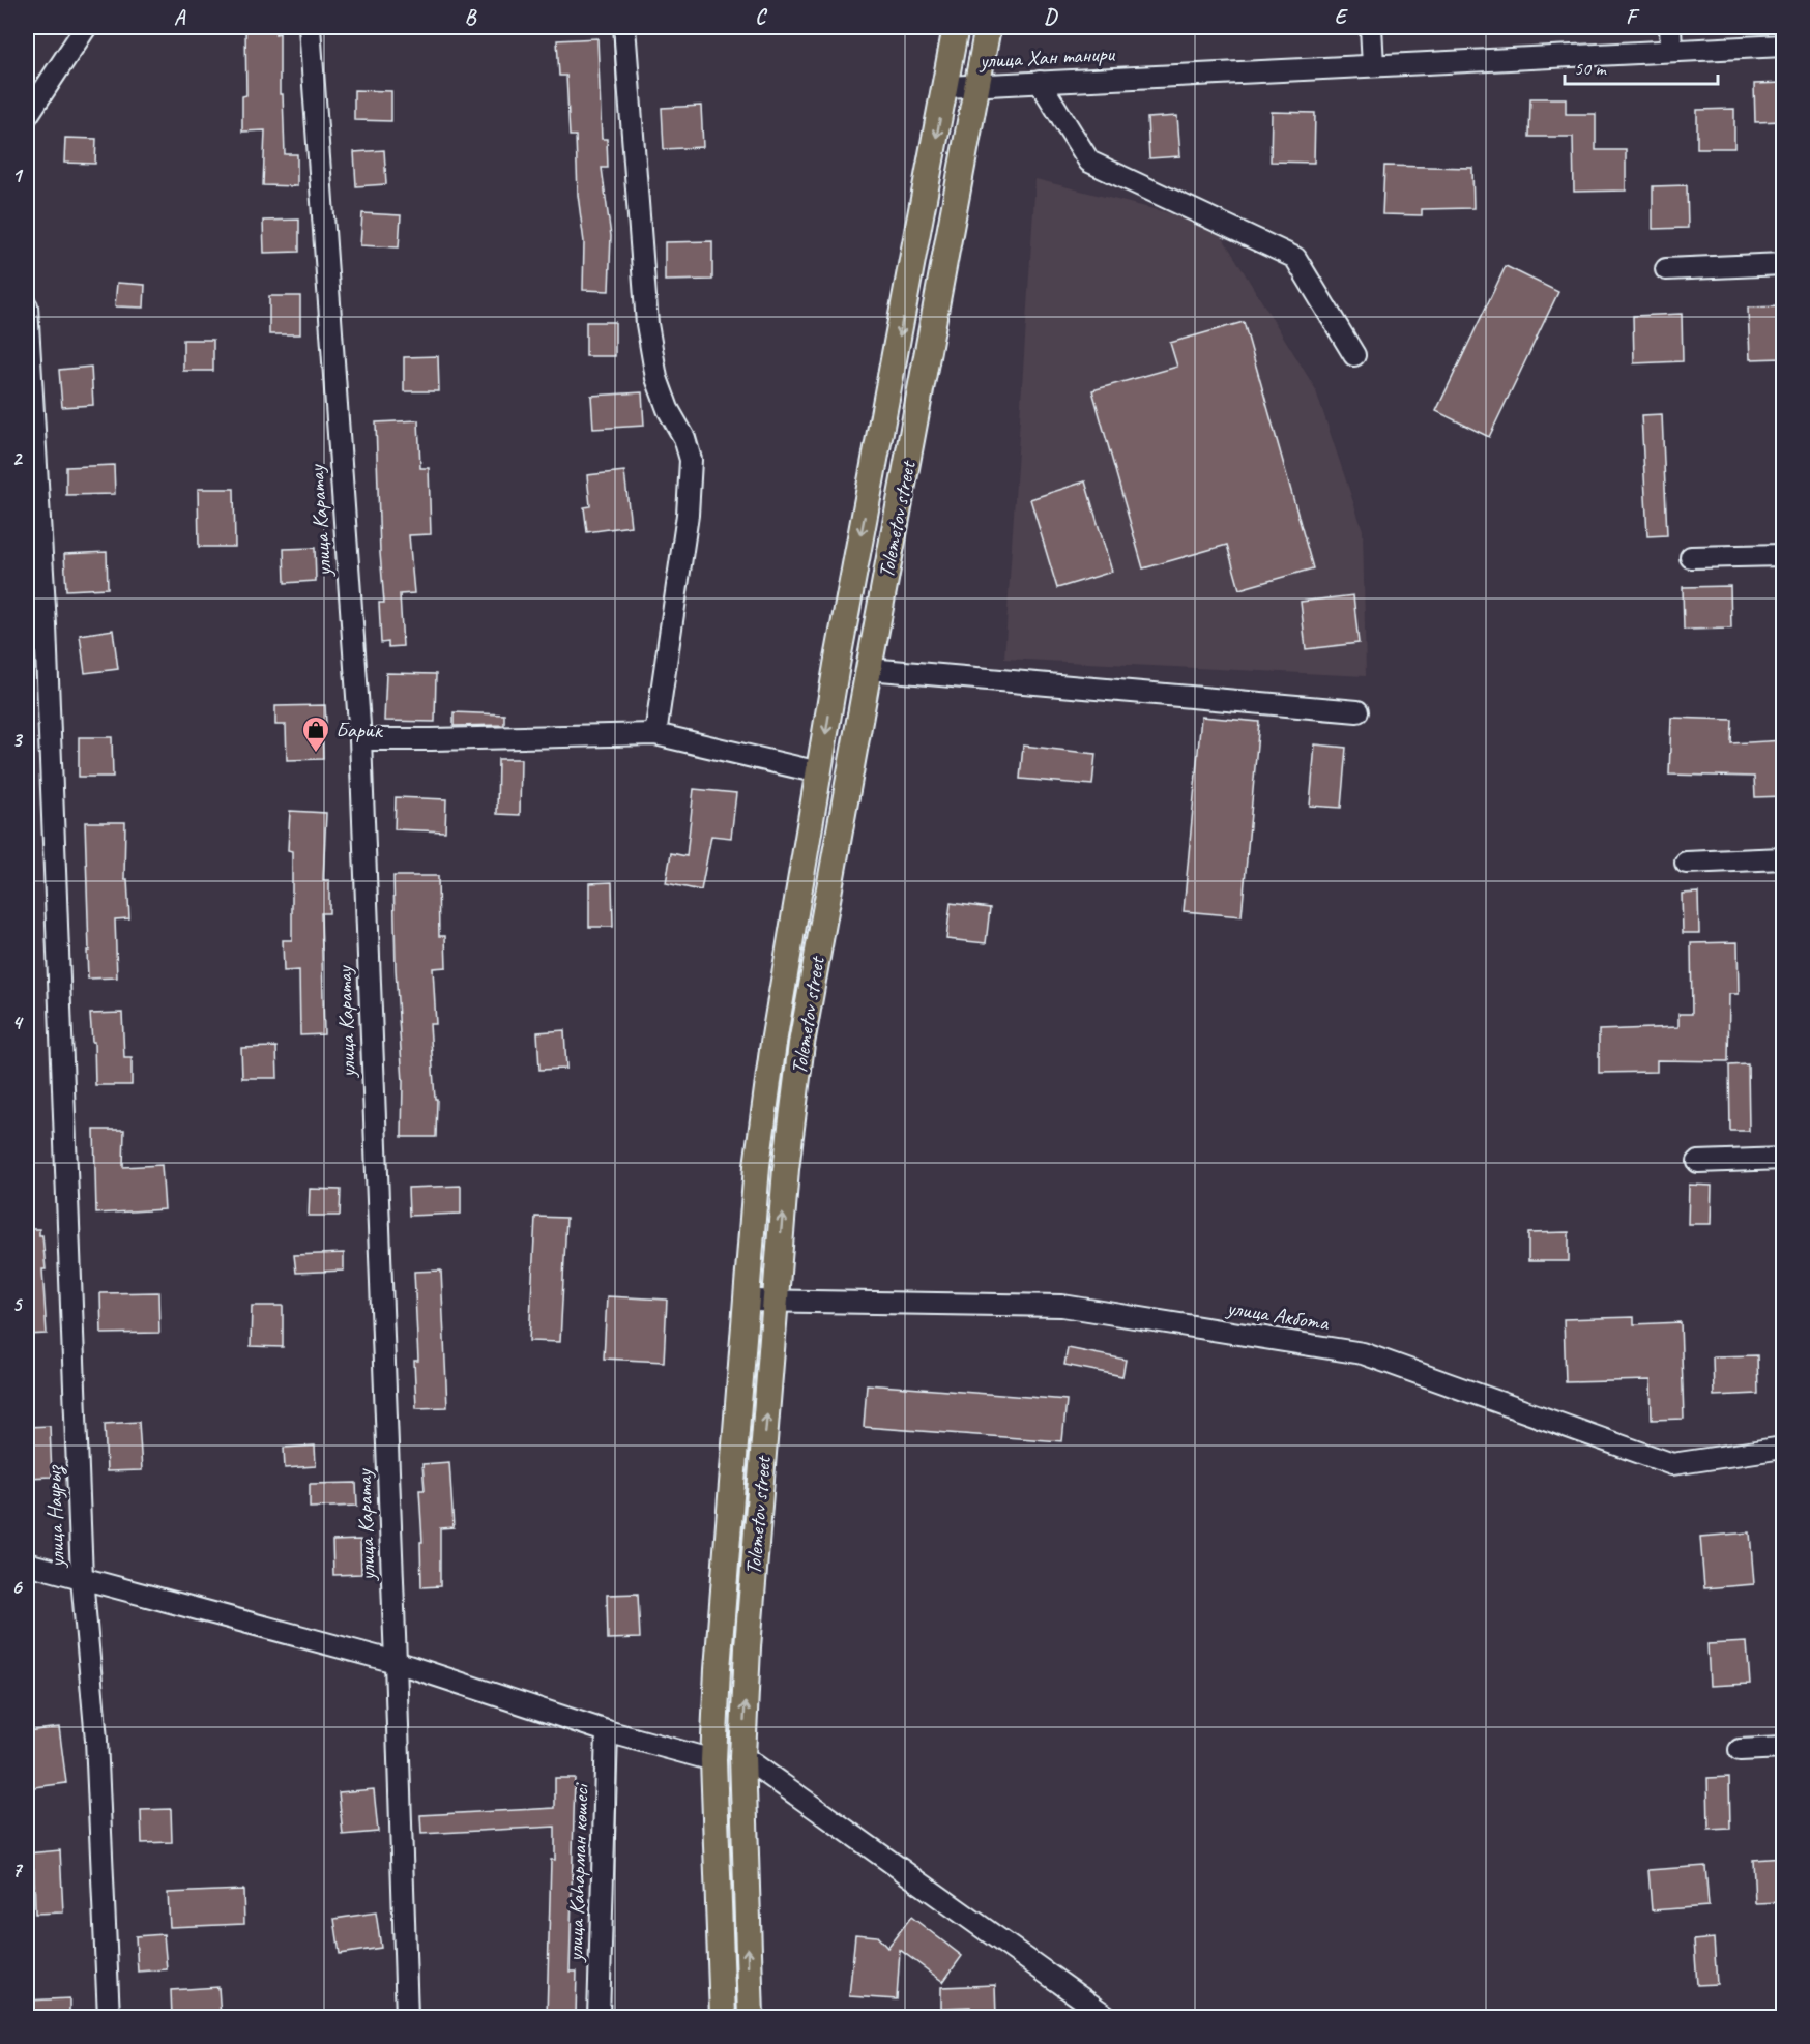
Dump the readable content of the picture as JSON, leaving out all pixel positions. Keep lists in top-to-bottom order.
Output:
{
  "streets": {
    "main road": ["Tolemetov street"],
    "street": [
      "улица Хан танири",
      "улица Каратау",
      "улица Акбота",
      "улица Наурыз",
      "улица Каһарман көшесі"
    ]
  },
  "crossings": [
    ["улица Хан танири", "Tolemetov street"],
    ["Tolemetov street", "улица Акбота"]
  ],
  "places": {
    "shop": ["Барик"]
  },
  "scale_bar": "50 m",
  "grid": {
    "columns": [
      "A",
      "B",
      "C",
      "D",
      "E",
      "F"
    ],
    "rows": [
      "1",
      "2",
      "3",
      "4",
      "5",
      "6",
      "7"
    ]
  }
}
